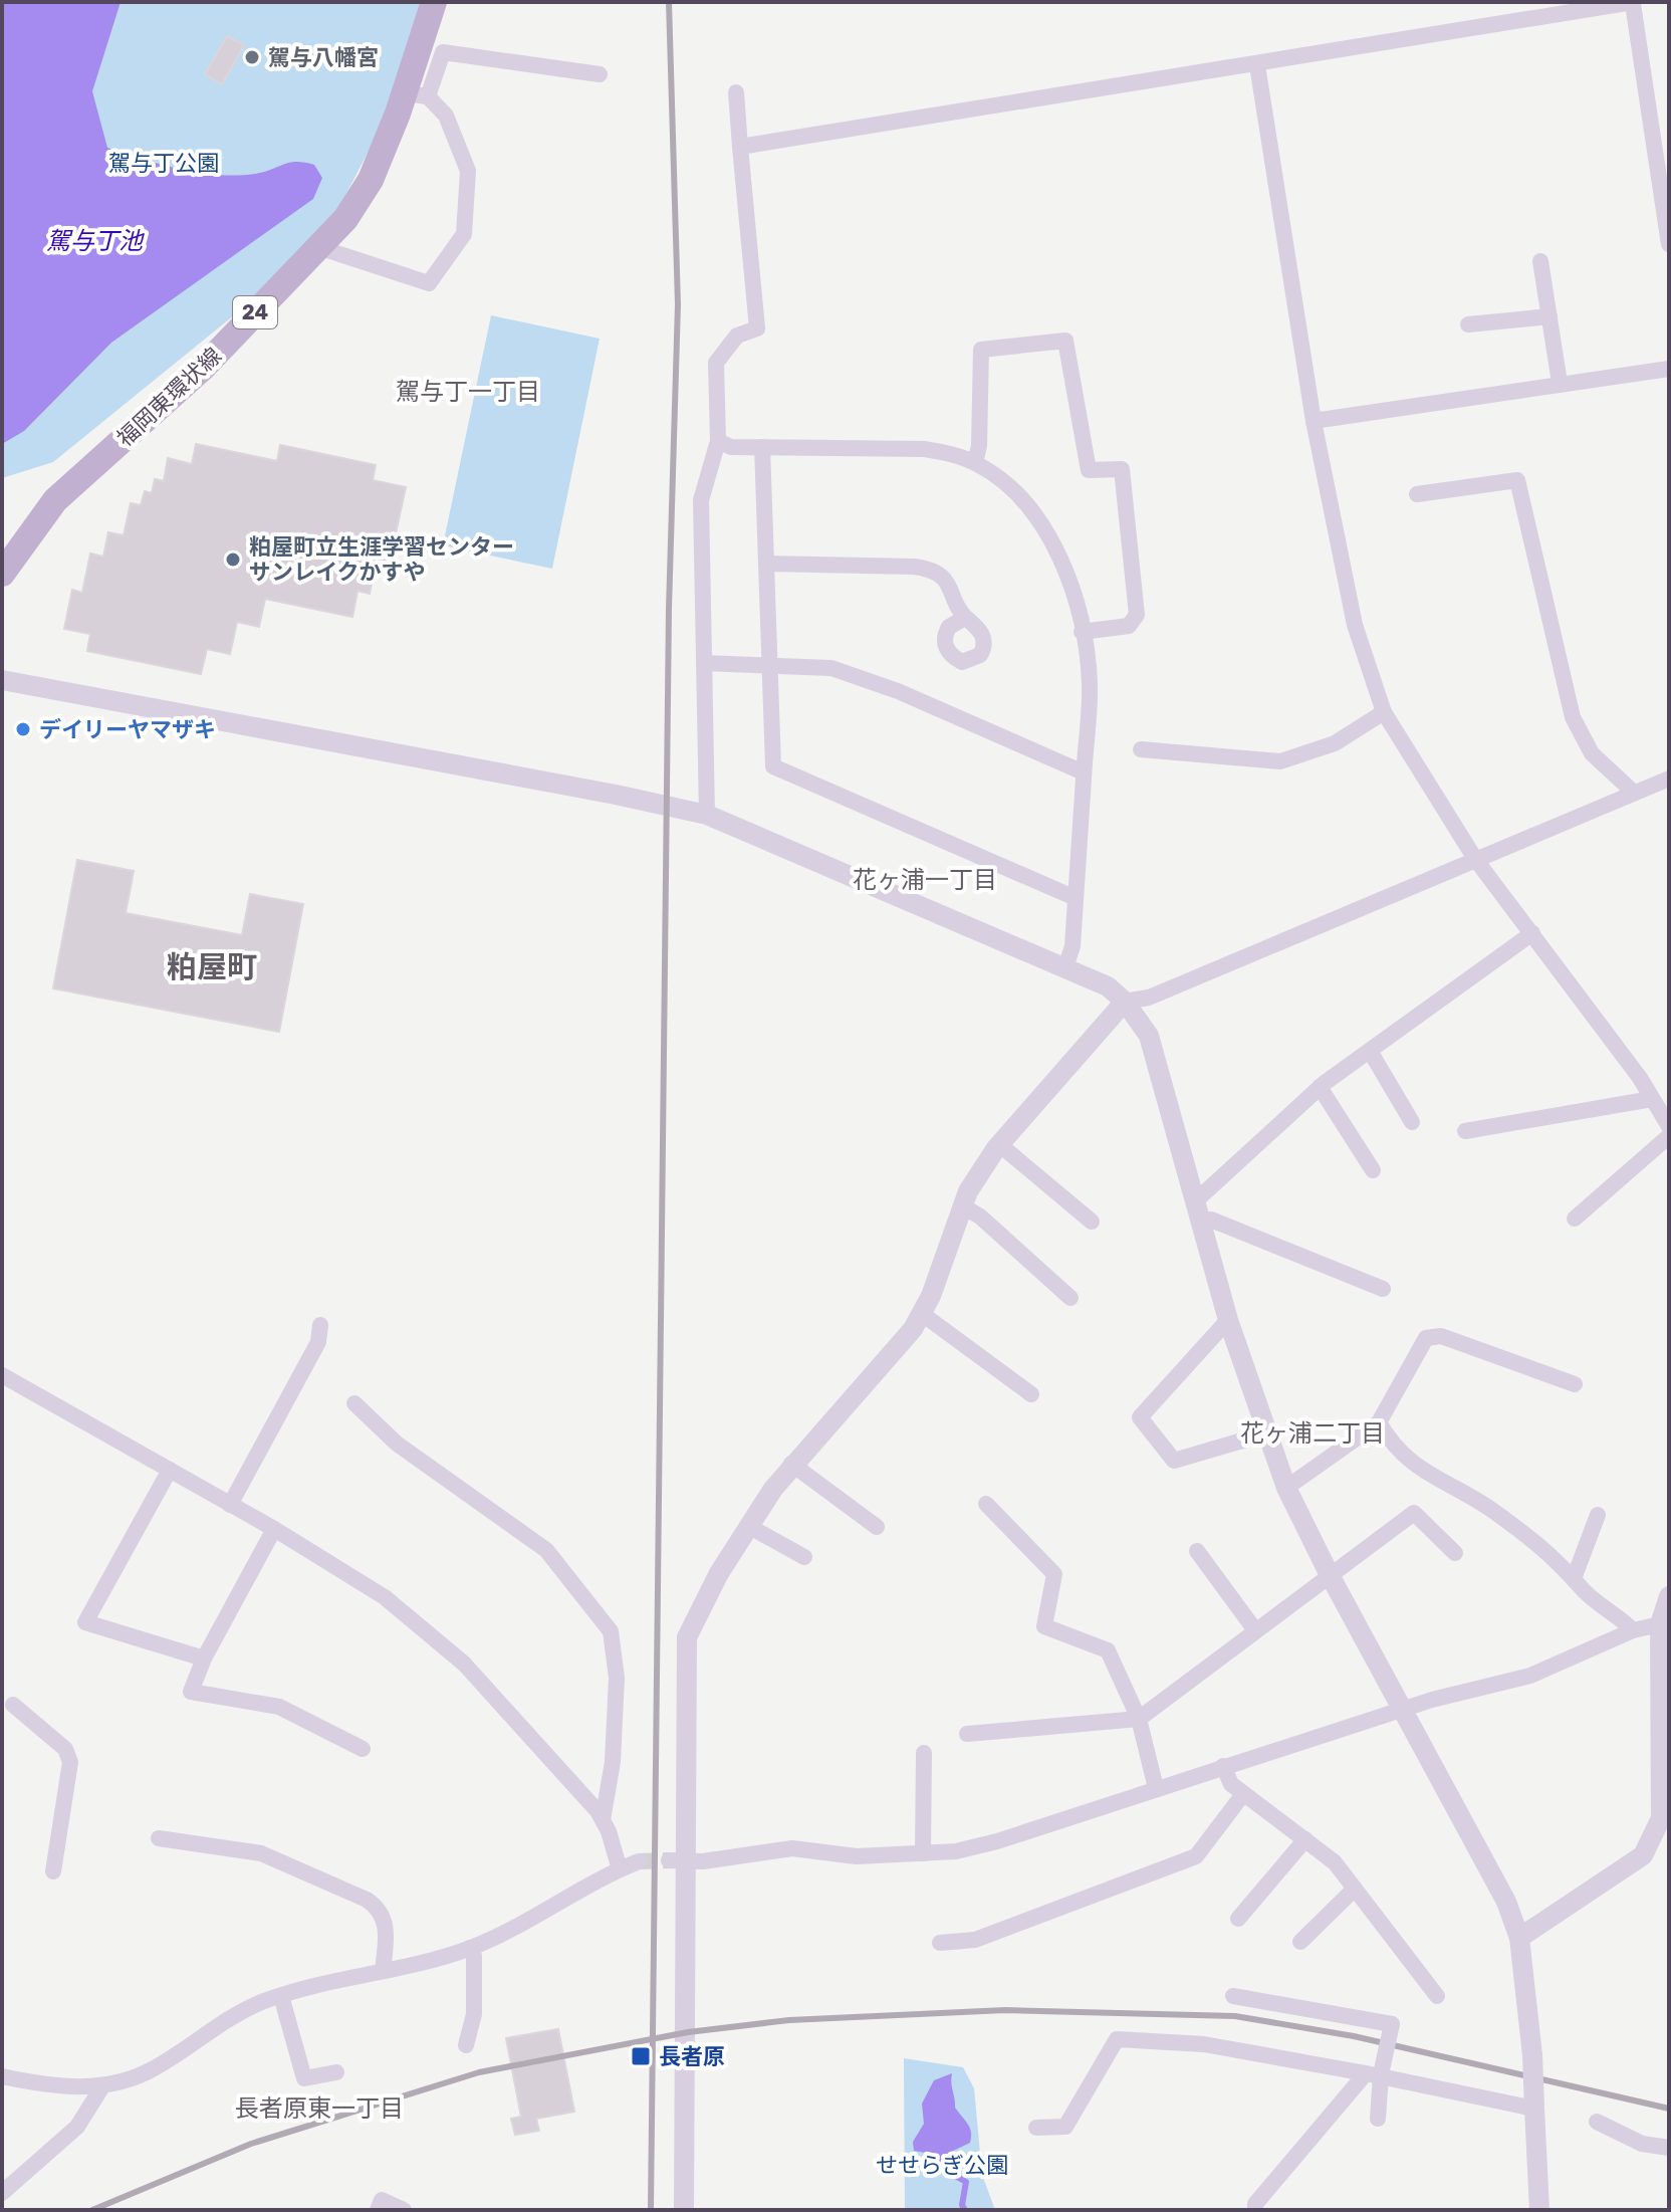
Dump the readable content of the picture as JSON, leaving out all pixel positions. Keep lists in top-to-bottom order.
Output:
{
  "streets": {
    "main road": ["24", "福岡東環状線"]
  },
  "districts": [
    "駕与丁一丁目",
    "花ヶ浦一丁目",
    "粕屋町",
    "花ヶ浦二丁目",
    "長者原東一丁目"
  ],
  "water": ["駕与丁池"],
  "parks": ["駕与丁公園", "せせらぎ公園"],
  "places": {
    "other": ["駕与八幡宮", "粕屋町立生涯学習センター サンレイクかすや", "デイリーヤマザキ"],
    "transit": ["長者原"]
  }
}
